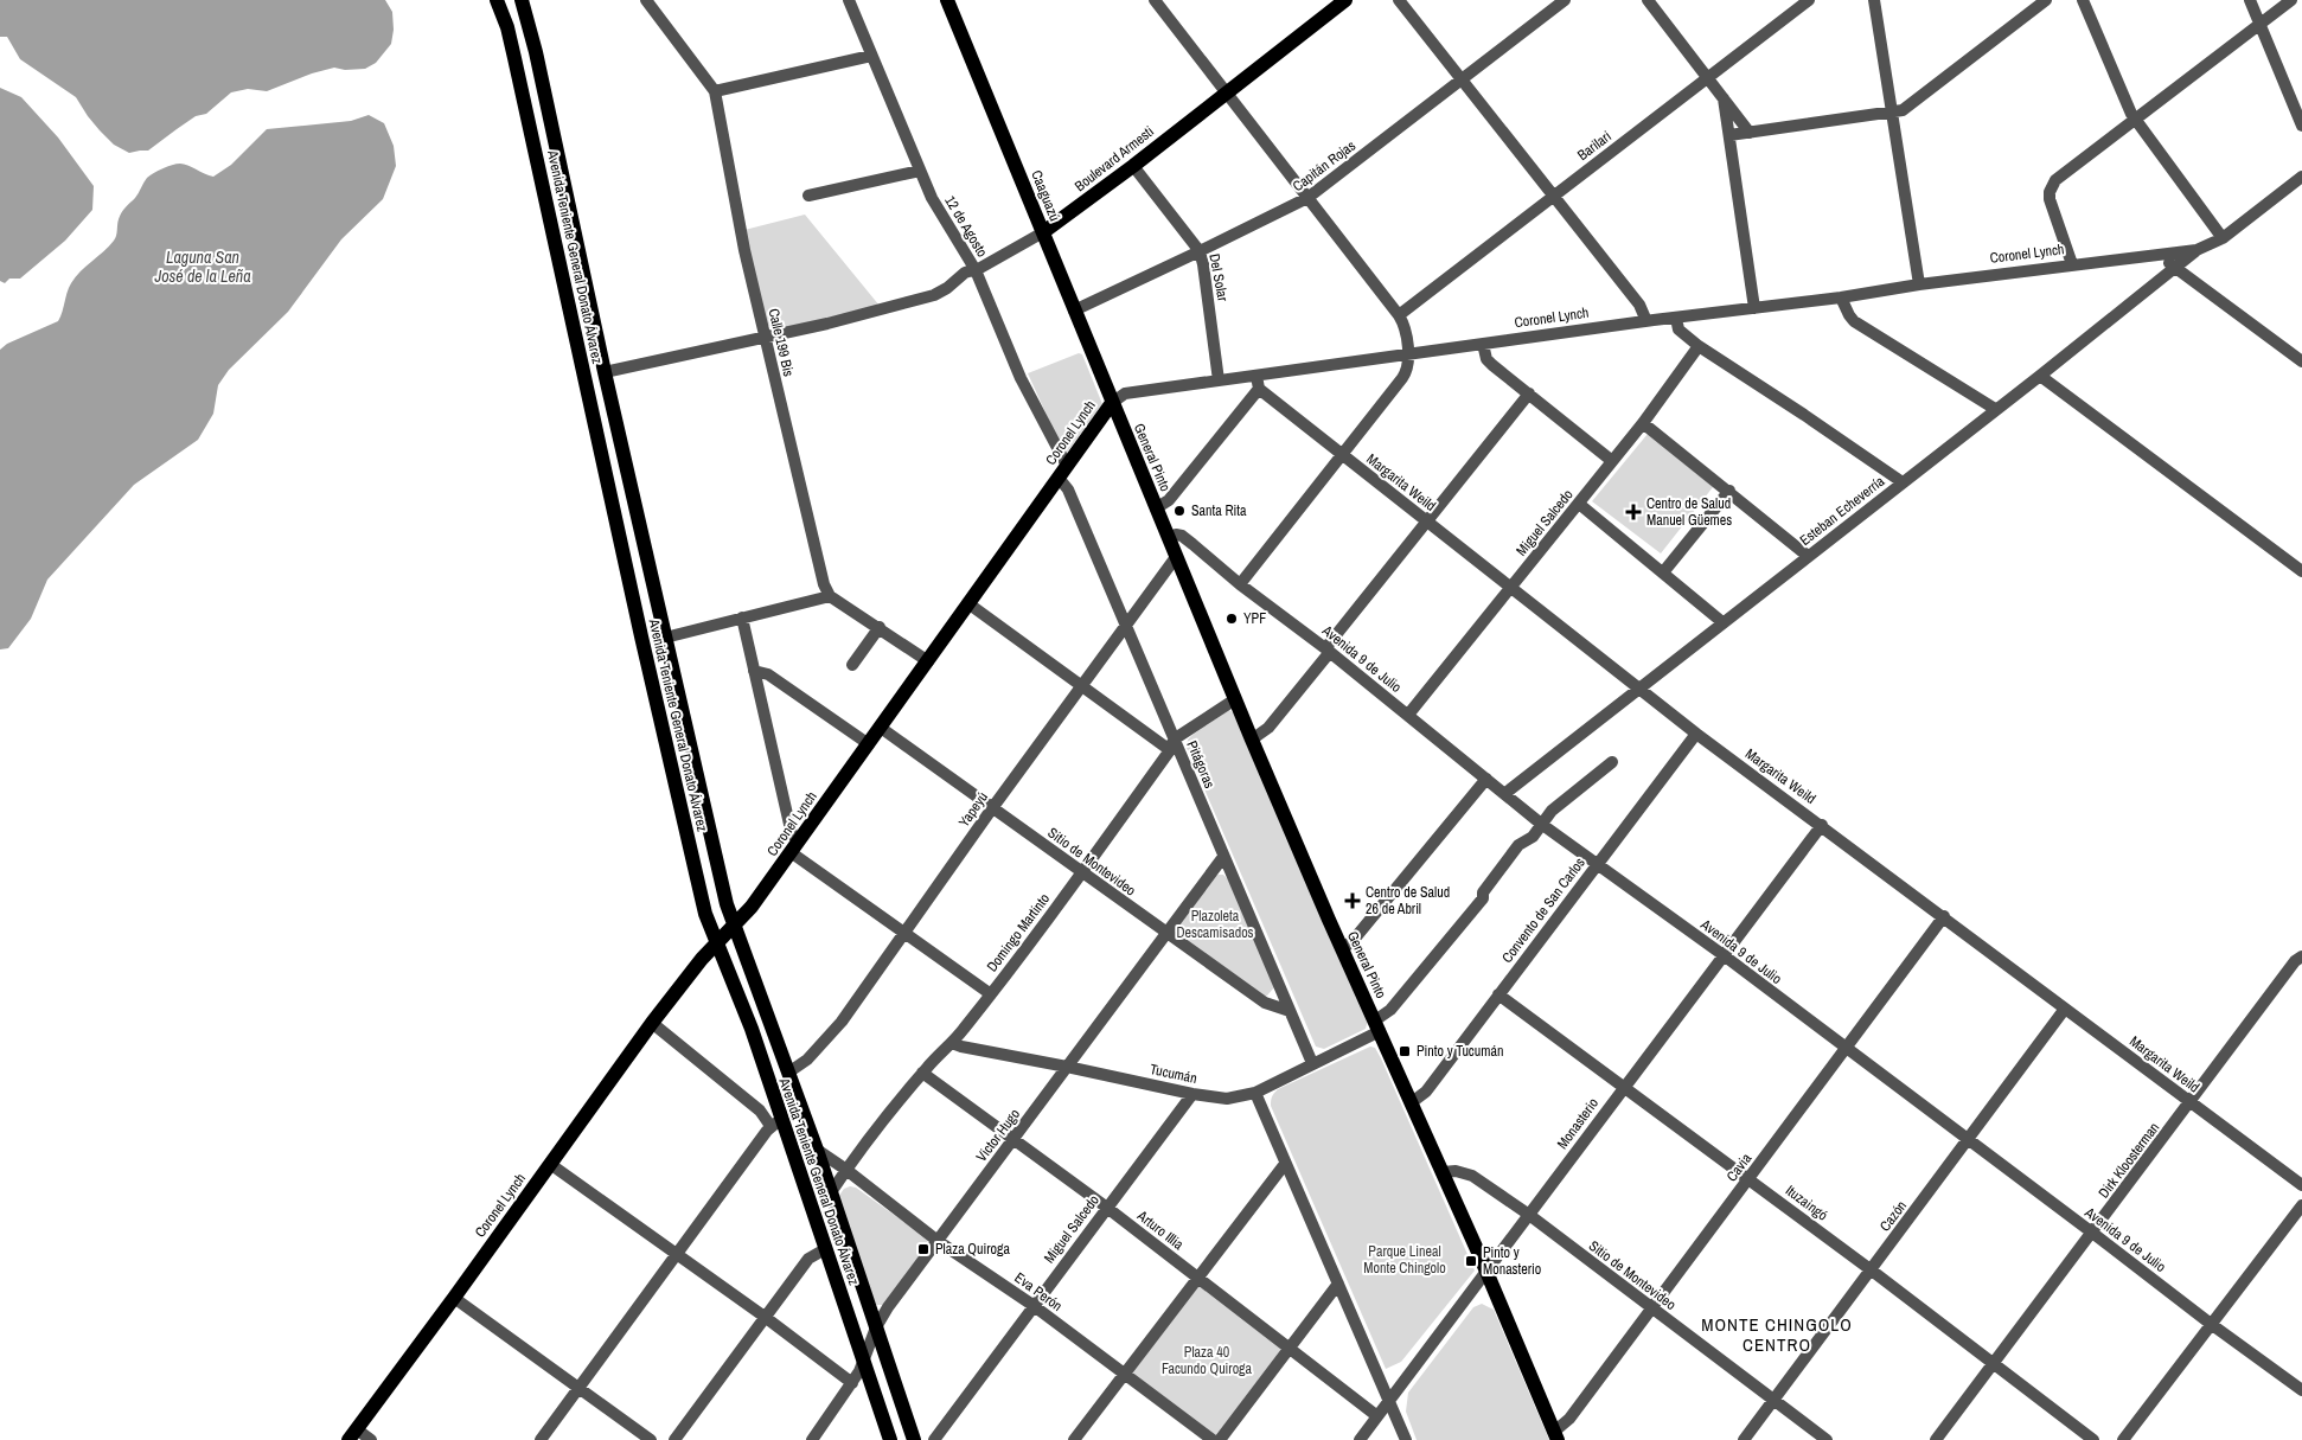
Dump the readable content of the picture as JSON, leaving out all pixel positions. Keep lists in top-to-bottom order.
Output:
{
  "streets": {
    "main road": [
      "Boulevard Armesti",
      "Caaguazú",
      "Coronel Lynch",
      "Avenida Teniente General Donato Álvarez",
      "General Pinto"
    ],
    "street": [
      "Barilari",
      "Capitán Rojas",
      "12 de Agosto",
      "Del Solar",
      "Calle 199 Bis",
      "Margarita Weild",
      "Esteban Echeverría",
      "Miguel Salcedo",
      "Avenida 9 de Julio",
      "Pitágoras",
      "Yapeyú",
      "Sitio de Montevideo",
      "Convento de San Carlos",
      "Domingo Martinto",
      "Tucumán",
      "Monasterio",
      "Victor Hugo",
      "Dirk Kloosterman",
      "Cavia",
      "Ituzaingó",
      "Cazón",
      "Arturo Illia",
      "Eva Perón"
    ]
  },
  "crossings": [
    ["Boulevard Armesti", "Caaguazú"],
    ["Boulevard Armesti", "12 de Agosto"],
    ["Boulevard Armesti", "Avenida Teniente General Donato Álvarez"],
    ["Boulevard Armesti", "Del Solar"],
    ["Boulevard Armesti", "Calle 199 Bis"],
    ["Capitán Rojas", "Caaguazú"],
    ["Capitán Rojas", "Del Solar"],
    ["Caaguazú", "Coronel Lynch"],
    ["Caaguazú", "General Pinto"],
    ["12 de Agosto", "Coronel Lynch"],
    ["12 de Agosto", "Pitágoras"],
    ["Coronel Lynch", "Avenida Teniente General Donato Álvarez"],
    ["Coronel Lynch", "Del Solar"],
    ["Coronel Lynch", "General Pinto"],
    ["Coronel Lynch", "Esteban Echeverría"],
    ["Coronel Lynch", "Pitágoras"],
    ["Coronel Lynch", "Sitio de Montevideo"],
    ["Avenida Teniente General Donato Álvarez", "Yapeyú"],
    ["Avenida Teniente General Donato Álvarez", "Domingo Martinto"],
    ["Avenida Teniente General Donato Álvarez", "Victor Hugo"],
    ["Avenida Teniente General Donato Álvarez", "Eva Perón"],
    ["General Pinto", "Avenida 9 de Julio"],
    ["General Pinto", "Yapeyú"],
    ["General Pinto", "Sitio de Montevideo"],
    ["General Pinto", "Convento de San Carlos"],
    ["General Pinto", "Domingo Martinto"],
    ["General Pinto", "Tucumán"],
    ["General Pinto", "Monasterio"],
    ["General Pinto", "Cavia"],
    ["Margarita Weild", "Esteban Echeverría"],
    ["Margarita Weild", "Miguel Salcedo"],
    ["Margarita Weild", "Convento de San Carlos"],
    ["Margarita Weild", "Monasterio"],
    ["Margarita Weild", "Dirk Kloosterman"],
    ["Margarita Weild", "Cavia"],
    ["Margarita Weild", "Cazón"],
    ["Esteban Echeverría", "Avenida 9 de Julio"],
    ["Miguel Salcedo", "Avenida 9 de Julio"],
    ["Miguel Salcedo", "Tucumán"],
    ["Miguel Salcedo", "Arturo Illia"],
    ["Miguel Salcedo", "Eva Perón"],
    ["Avenida 9 de Julio", "Convento de San Carlos"],
    ["Avenida 9 de Julio", "Tucumán"],
    ["Avenida 9 de Julio", "Monasterio"],
    ["Avenida 9 de Julio", "Dirk Kloosterman"],
    ["Avenida 9 de Julio", "Cavia"],
    ["Avenida 9 de Julio", "Cazón"],
    ["Pitágoras", "Yapeyú"],
    ["Pitágoras", "Sitio de Montevideo"],
    ["Pitágoras", "Domingo Martinto"],
    ["Pitágoras", "Tucumán"],
    ["Pitágoras", "Victor Hugo"],
    ["Yapeyú", "Sitio de Montevideo"],
    ["Sitio de Montevideo", "Domingo Martinto"],
    ["Sitio de Montevideo", "Monasterio"],
    ["Sitio de Montevideo", "Victor Hugo"],
    ["Sitio de Montevideo", "Cavia"],
    ["Sitio de Montevideo", "Cazón"],
    ["Convento de San Carlos", "Ituzaingó"],
    ["Domingo Martinto", "Tucumán"],
    ["Domingo Martinto", "Arturo Illia"],
    ["Domingo Martinto", "Eva Perón"],
    ["Tucumán", "Victor Hugo"],
    ["Monasterio", "Ituzaingó"],
    ["Monasterio", "Arturo Illia"],
    ["Victor Hugo", "Arturo Illia"],
    ["Victor Hugo", "Eva Perón"],
    ["Dirk Kloosterman", "Ituzaingó"],
    ["Cavia", "Ituzaingó"],
    ["Ituzaingó", "Cazón"]
  ],
  "districts": ["MONTE CHINGOLO CENTRO"],
  "water": ["Laguna San José de la Leña"],
  "parks": ["Plazoleta Descamisados", "Parque Lineal Monte Chingolo", "Plaza 40 Facundo Quiroga"],
  "places": {
    "other": ["Santa Rita", "YPF"],
    "health": ["Centro de Salud Manuel Güemes", "Centro de Salud 26 de Abril"],
    "transit": ["Pinto y Tucumán", "Plaza Quiroga", "Pinto y Monasterio"]
  }
}
